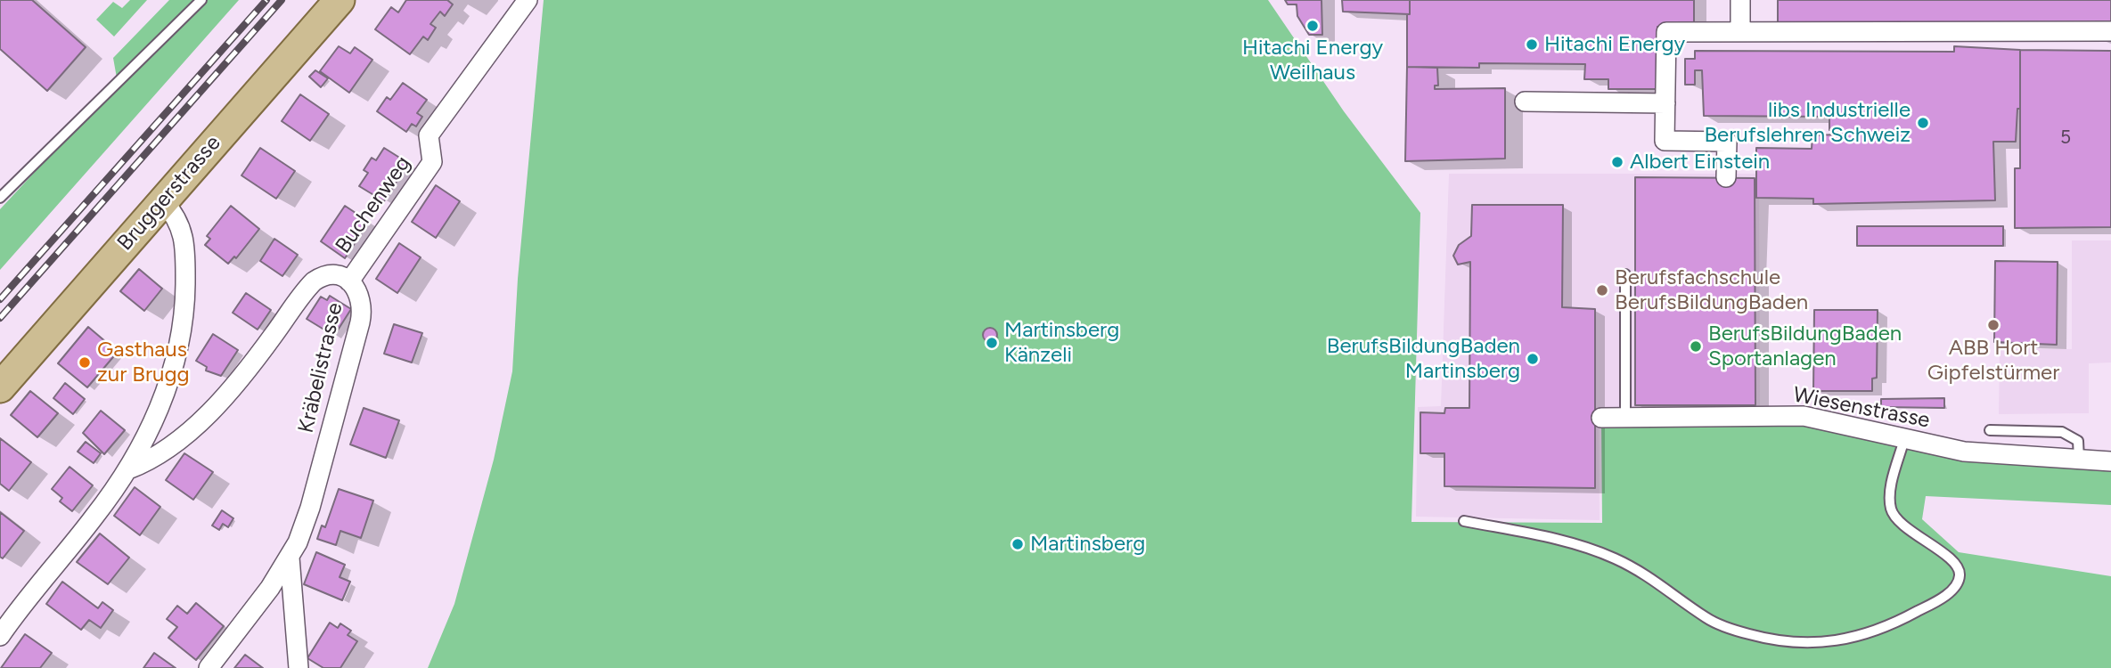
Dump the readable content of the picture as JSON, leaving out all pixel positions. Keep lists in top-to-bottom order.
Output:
{
  "streets": {
    "main road": ["Bruggerstrasse"],
    "street": ["Buchenweg", "Kräbelistrasse", "Wiesenstrasse"]
  },
  "crossings": [
    ["Buchenweg", "Kräbelistrasse"]
  ],
  "places": [
    "Hitachi Energy Weilhaus",
    "Hitachi Energy",
    "libs Industrielle Berufslehren Schweiz",
    "Albert Einstein",
    "Berufsfachschule BerufsBildungBaden",
    "ABB Hort Gipfelstürmer",
    "Martinsberg Känzeli",
    "BerufsBildungBaden Sportanlagen",
    "BerufsBildungBaden Martinsberg",
    "Gasthaus zur Brugg",
    "Martinsberg"
  ],
  "house_numbers": ["5"]
}
